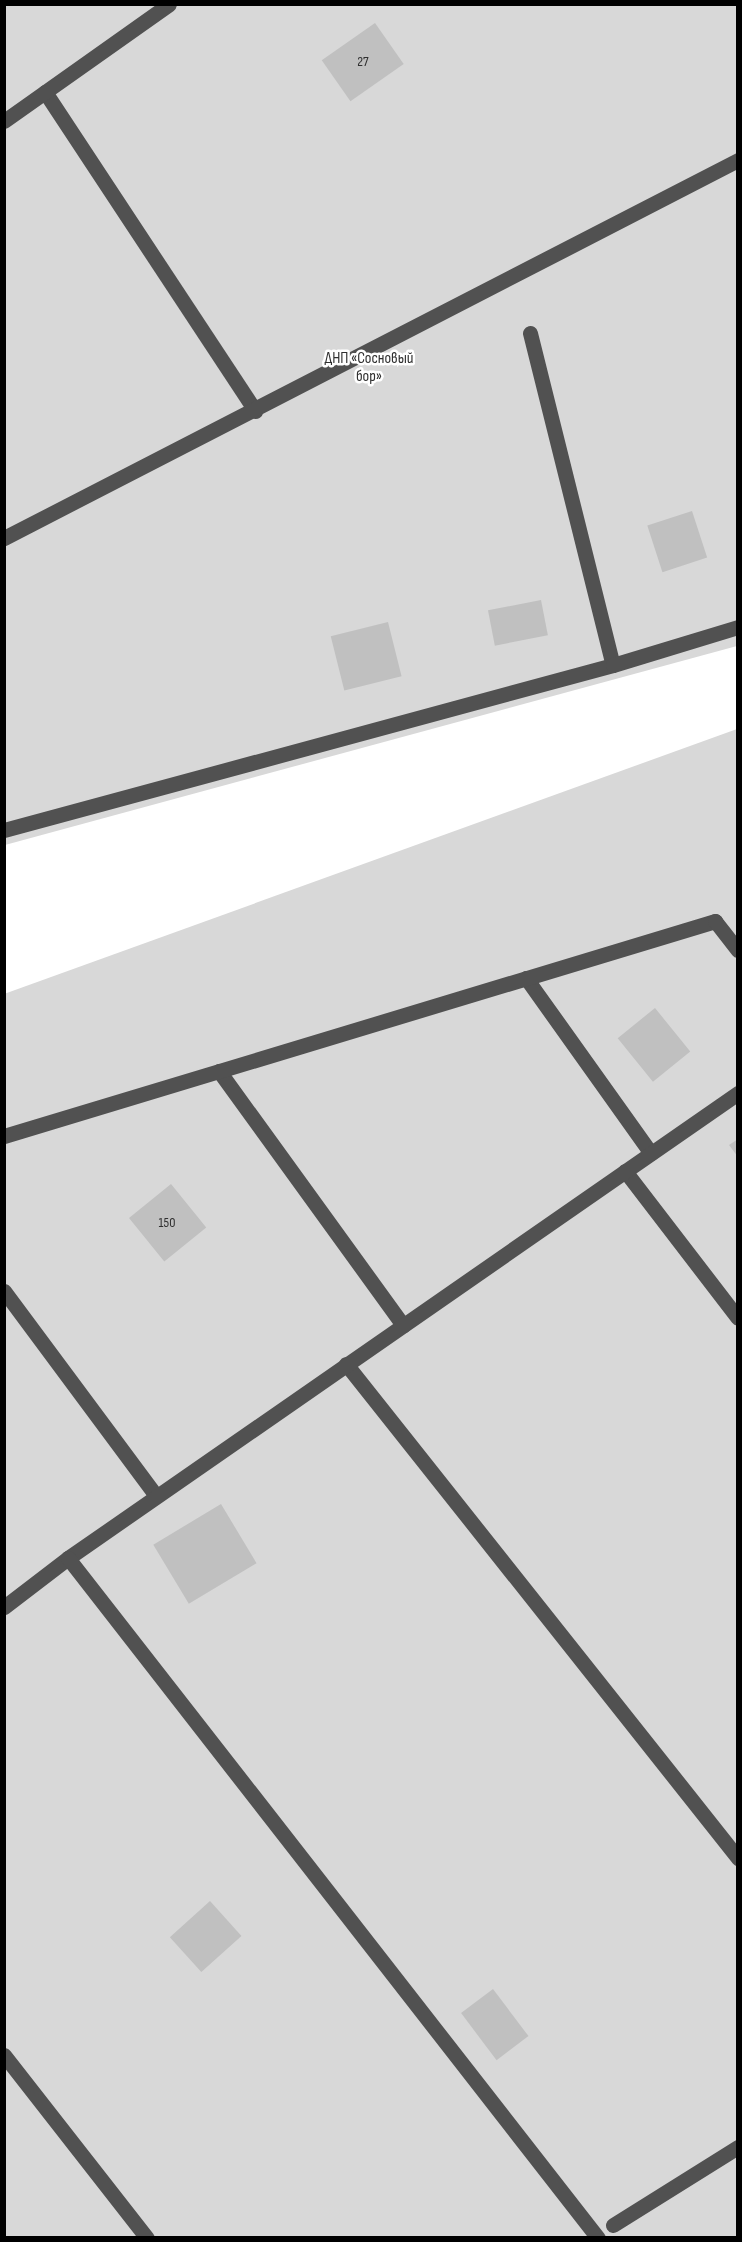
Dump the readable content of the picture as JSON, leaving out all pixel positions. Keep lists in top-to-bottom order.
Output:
{
  "parks": ["ДНП «Сосновый бор»"],
  "house_numbers": ["27", "150"]
}
